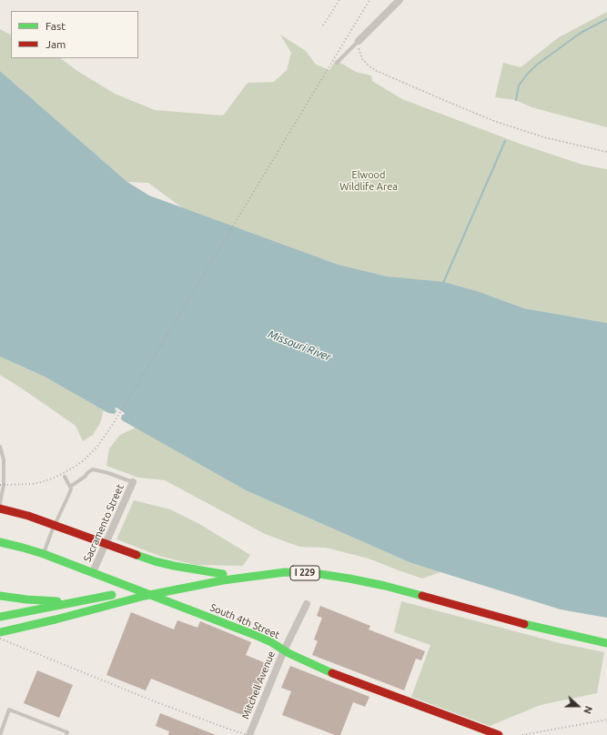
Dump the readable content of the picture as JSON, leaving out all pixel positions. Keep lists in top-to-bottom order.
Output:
{
  "streets": {
    "main road": ["I 229", "South 4th Street"],
    "street": ["Sacramento Street", "Mitchell Avenue"]
  },
  "crossings": [
    ["Sacramento Street", "South 4th Street"],
    ["South 4th Street", "Mitchell Avenue"]
  ],
  "water": ["Missouri River"],
  "parks": ["Elwood Wildlife Area"],
  "legend": ["Fast", "Jam"],
  "north": "right"
}
